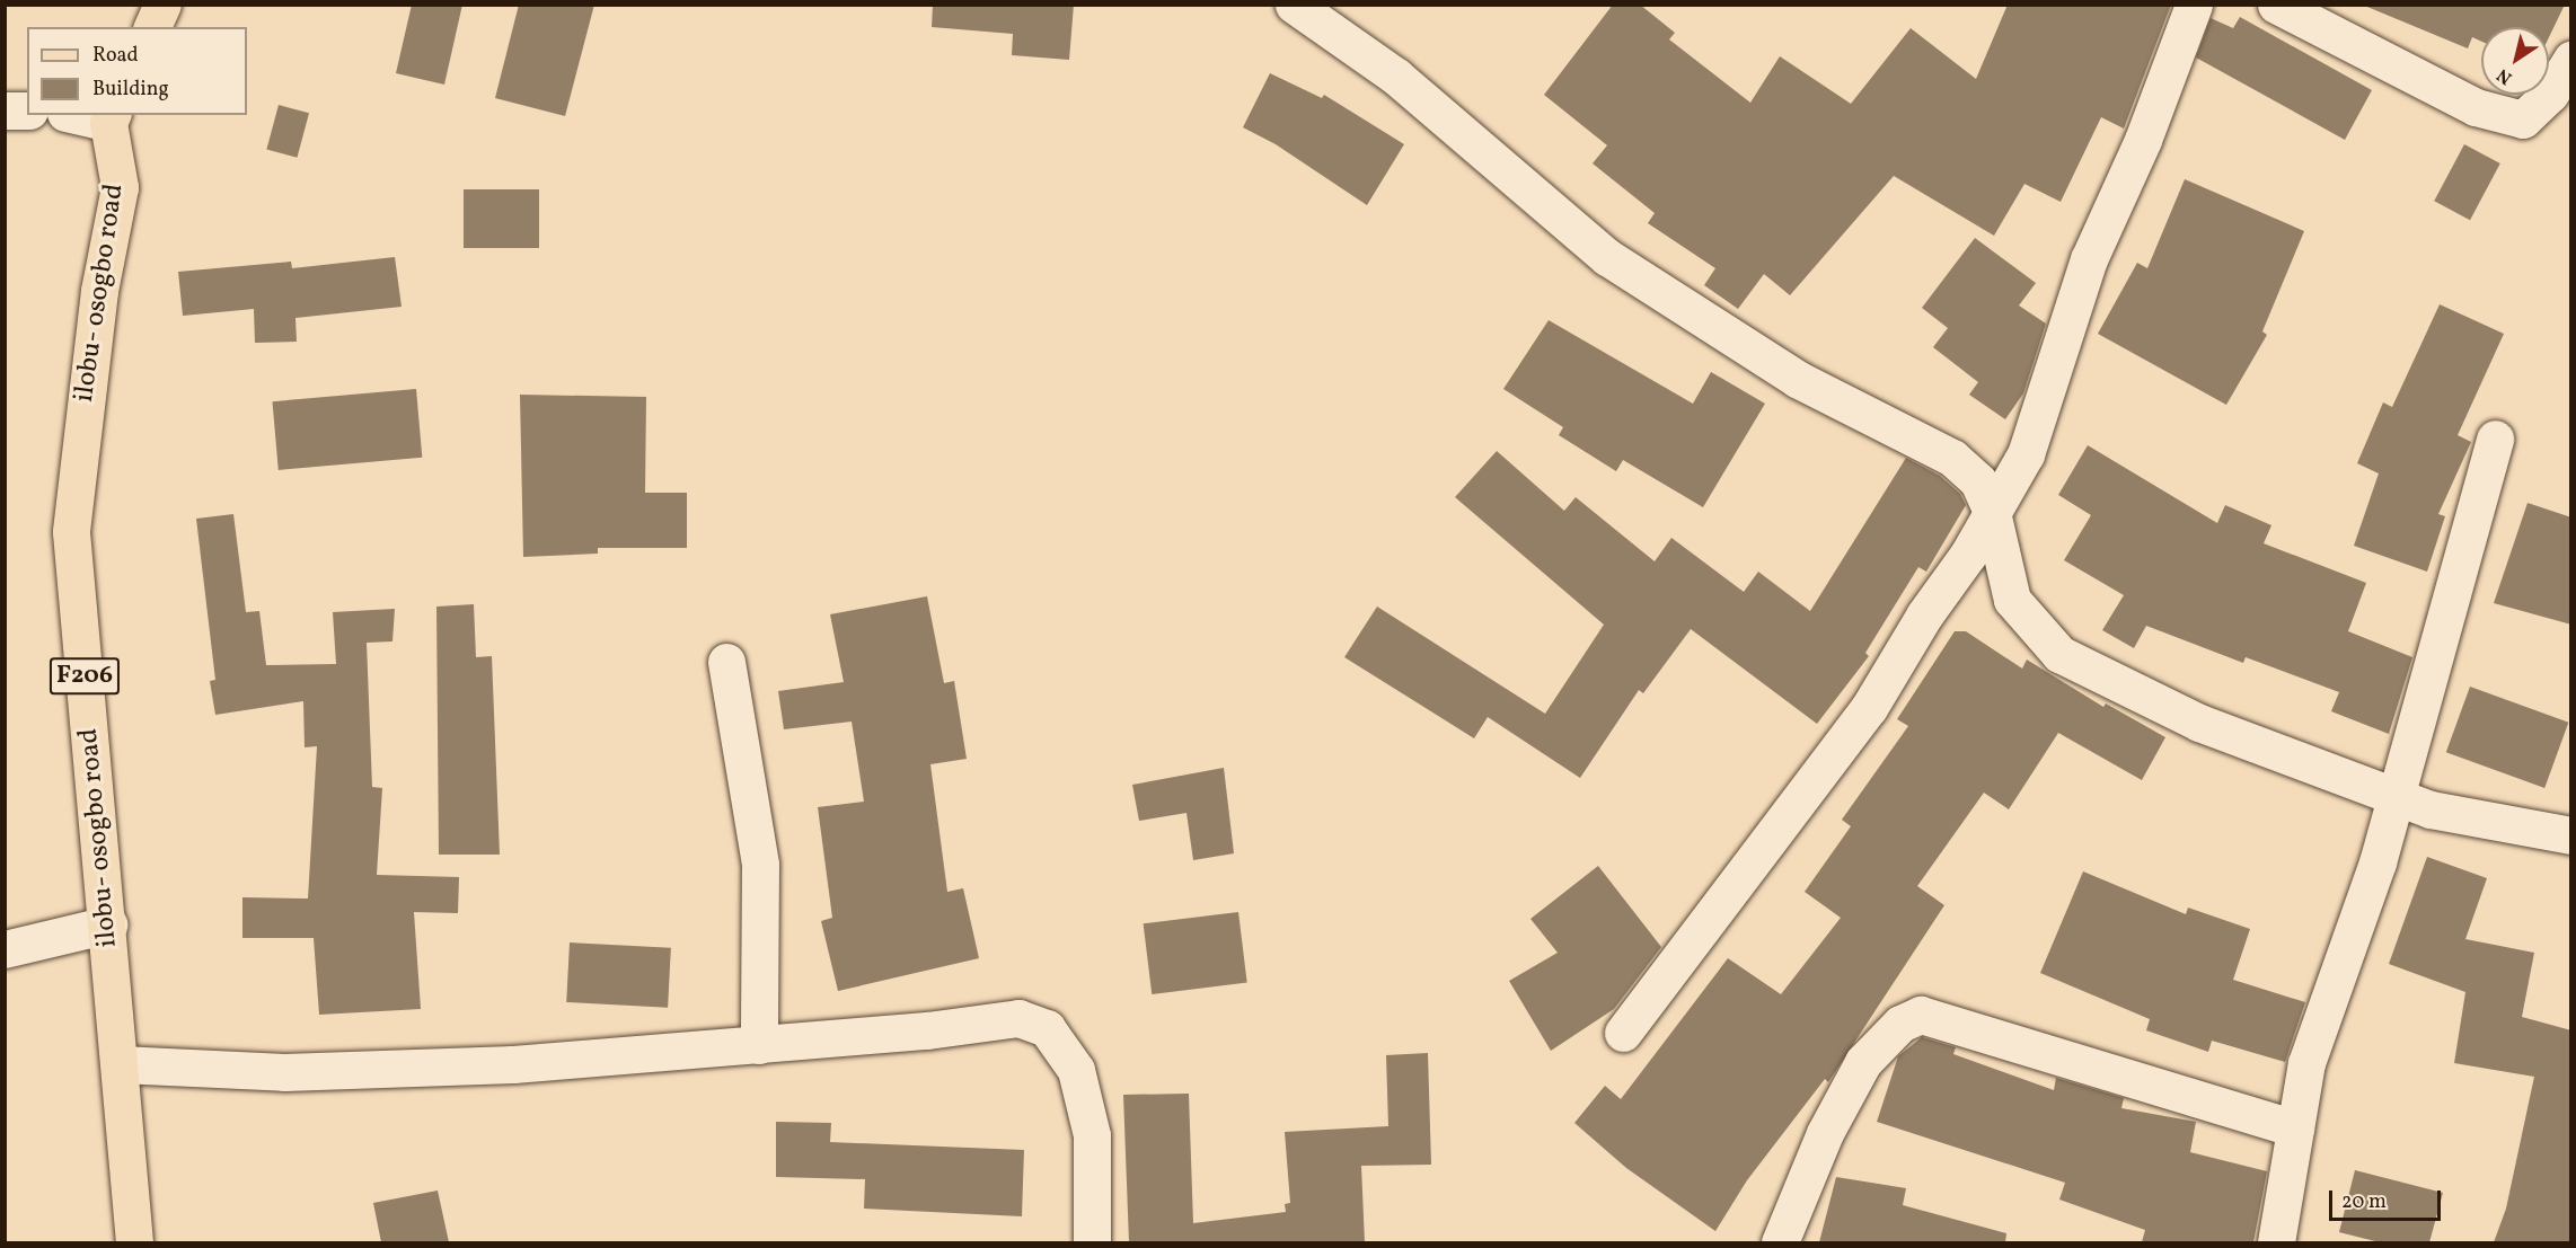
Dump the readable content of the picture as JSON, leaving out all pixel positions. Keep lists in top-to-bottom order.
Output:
{
  "streets": {
    "main road": ["ilobu- osogbo road", "F206"]
  },
  "legend": ["Road", "Building"],
  "scale_bar": "20 m",
  "north": "bottom left"
}
